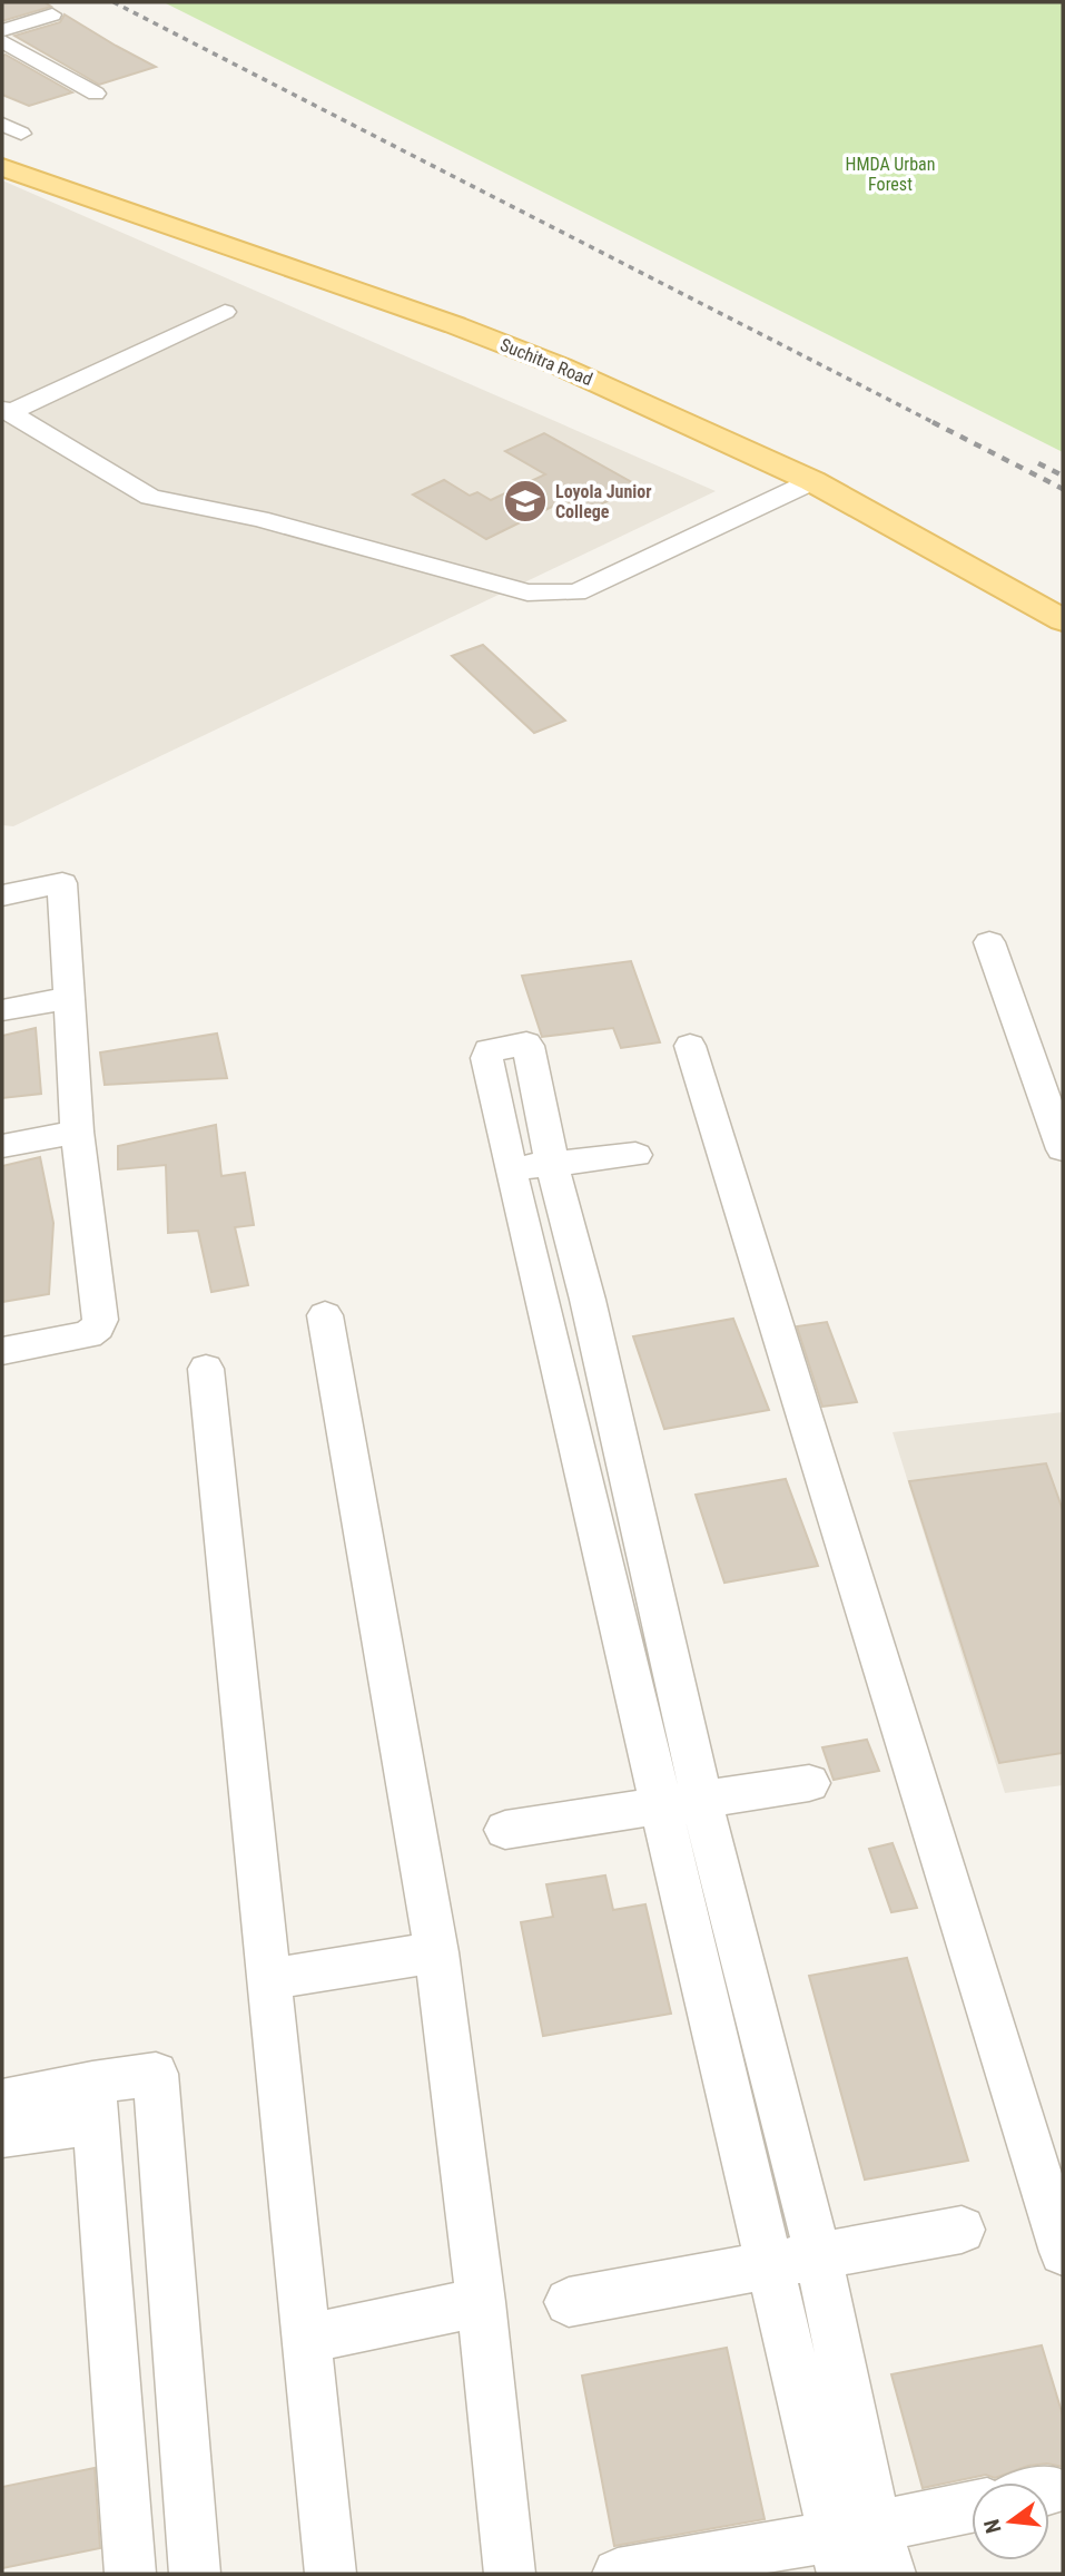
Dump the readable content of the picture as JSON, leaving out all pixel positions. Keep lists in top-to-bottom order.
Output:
{
  "streets": {
    "main road": ["Suchitra Road"]
  },
  "parks": ["HMDA Urban Forest"],
  "places": {
    "school or university": ["Loyola Junior College"]
  },
  "north": "left"
}
